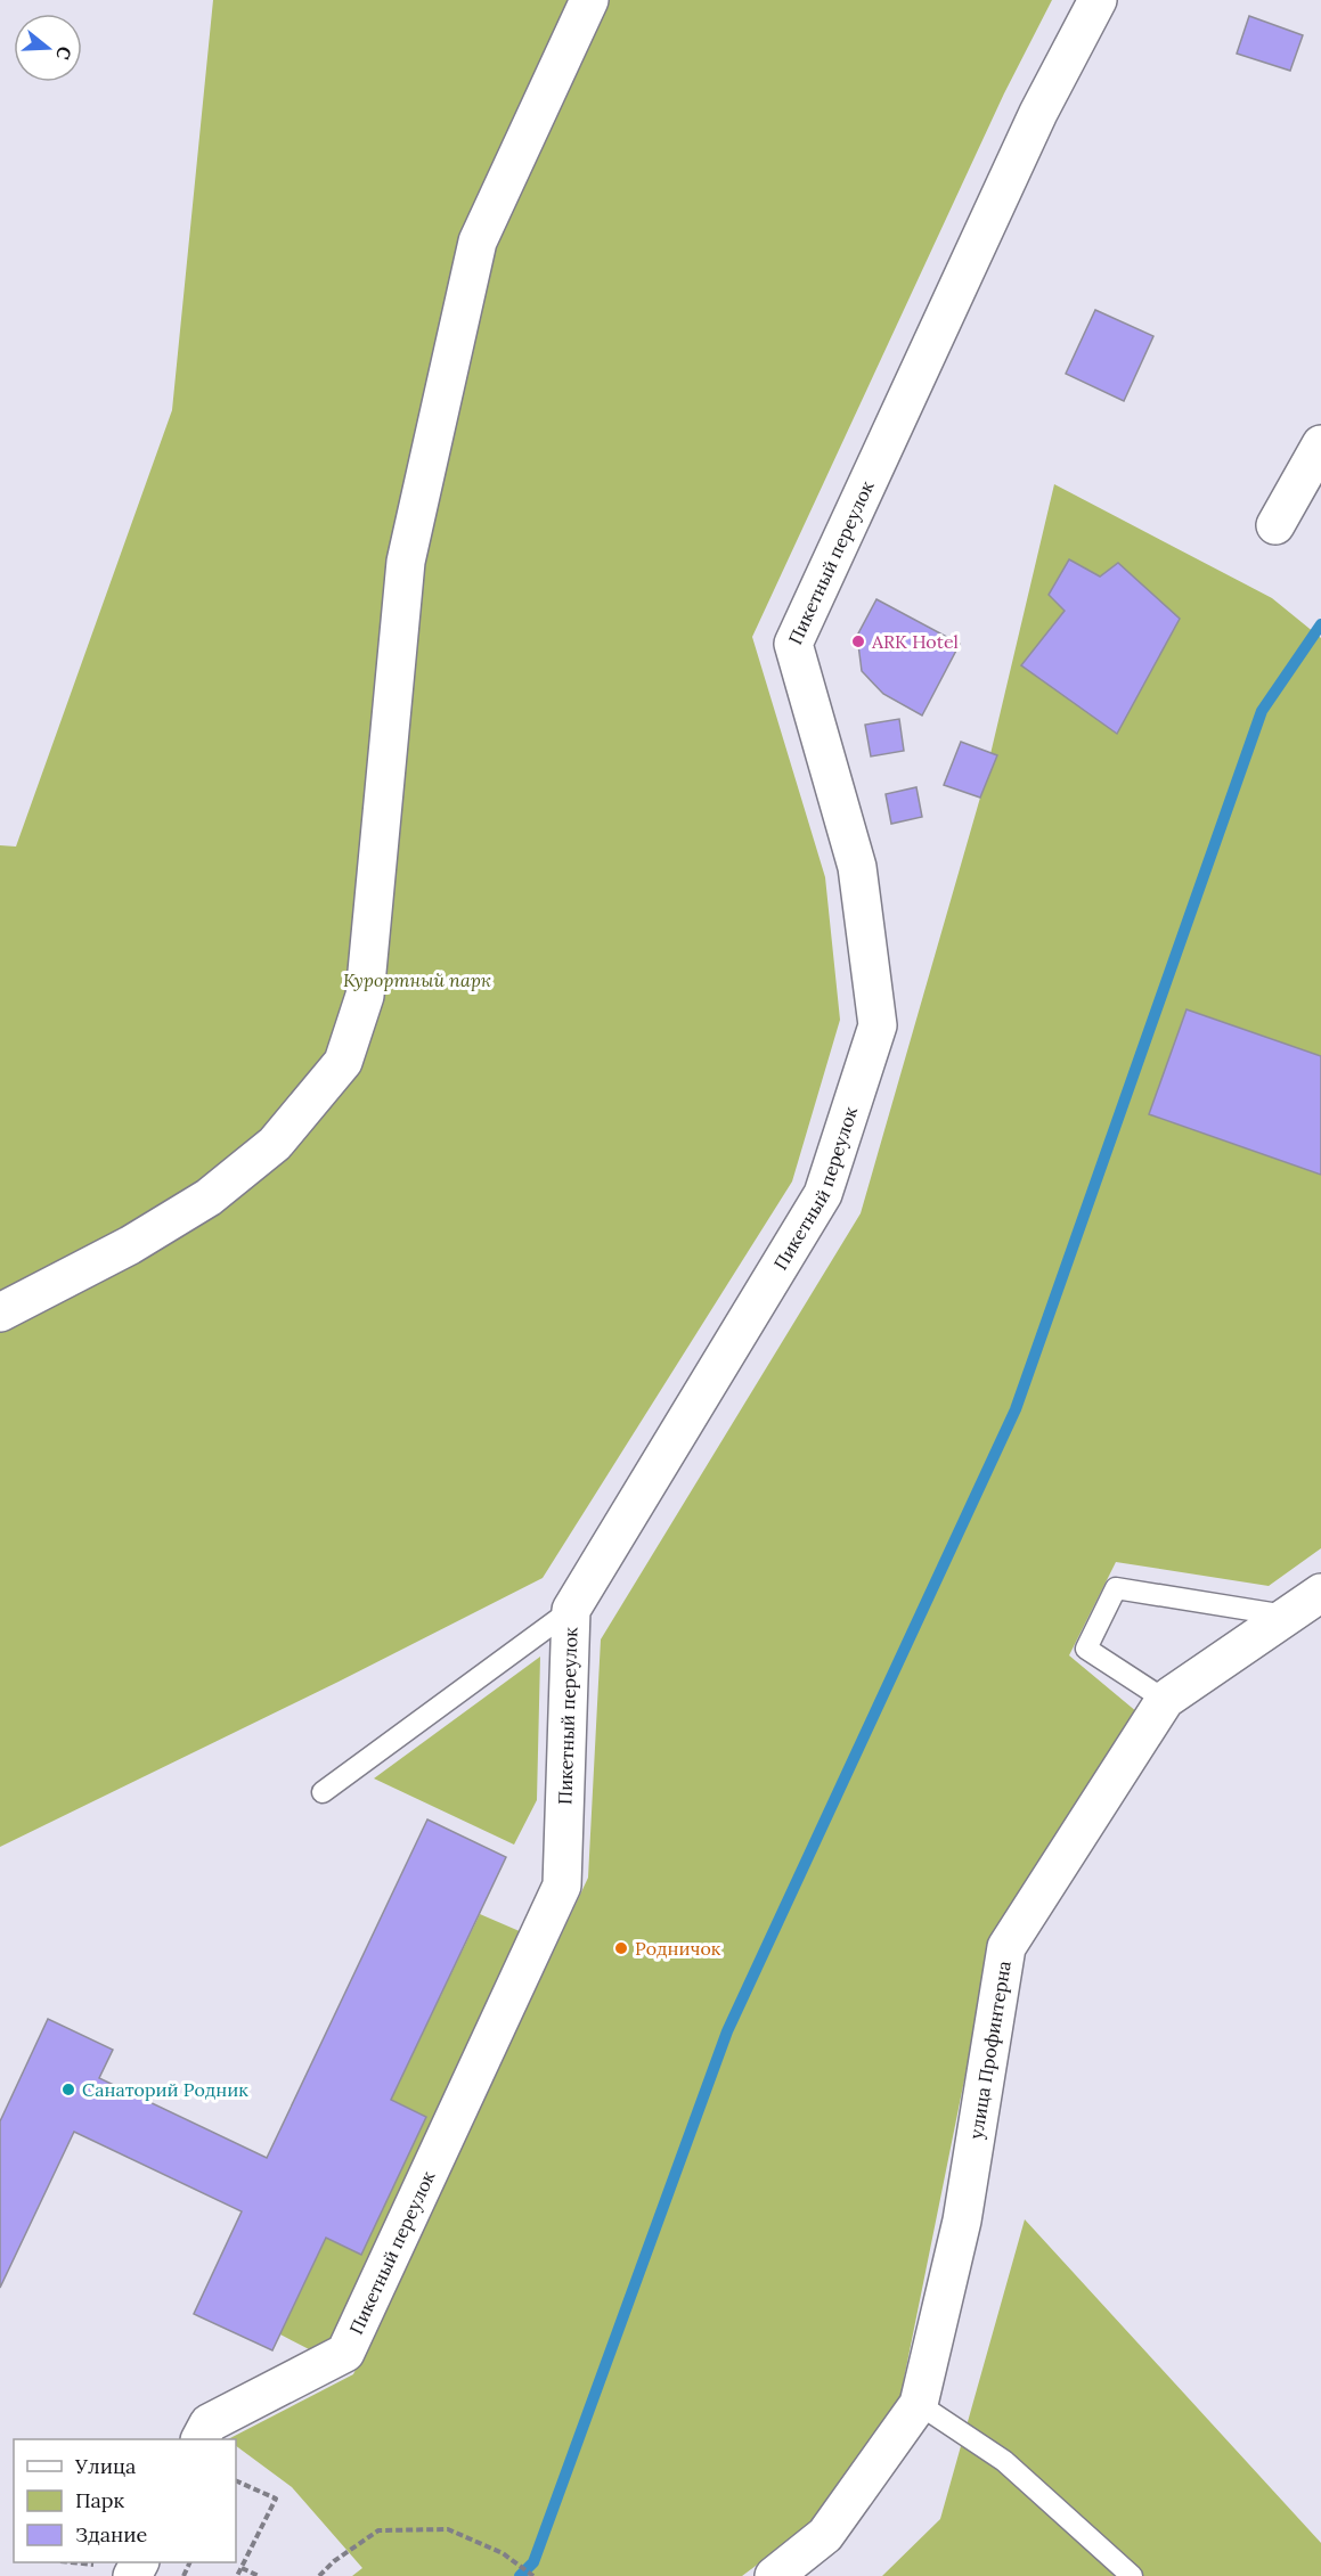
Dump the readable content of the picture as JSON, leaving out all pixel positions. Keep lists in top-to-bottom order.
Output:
{
  "streets": {
    "street": ["Пикетный переулок", "улица Профинтерна"]
  },
  "parks": ["Курортный парк"],
  "places": ["ARK Hotel", "Родничок", "Санаторий Родник"],
  "legend": ["Улица", "Парк", "Здание"],
  "north": "right"
}
